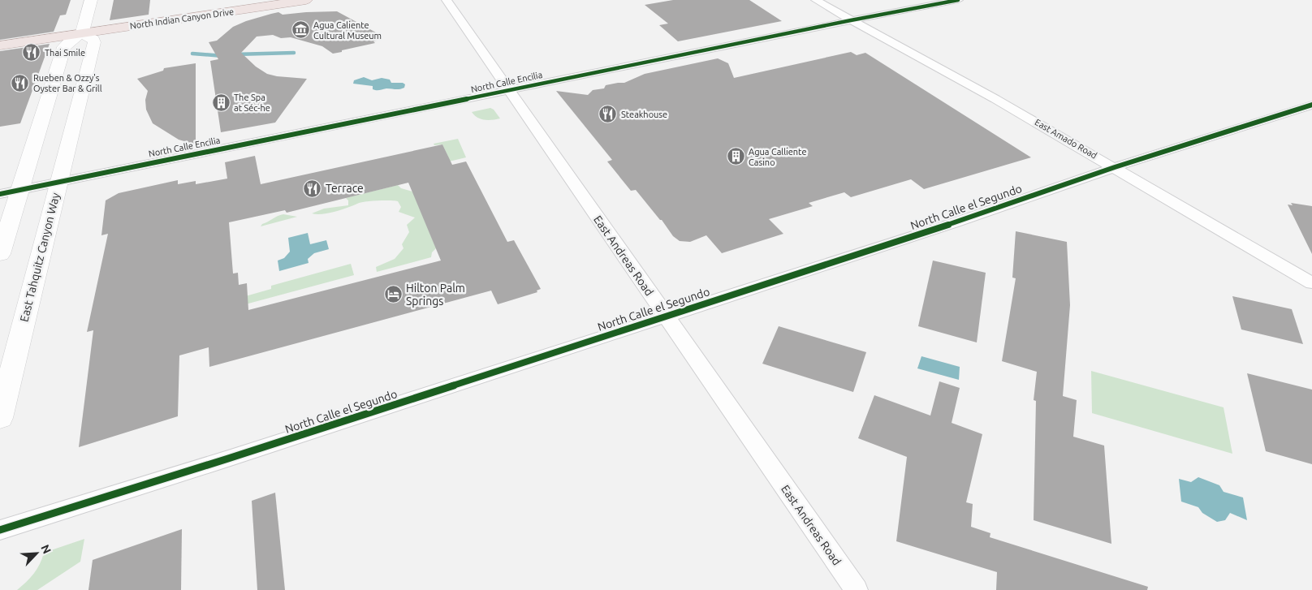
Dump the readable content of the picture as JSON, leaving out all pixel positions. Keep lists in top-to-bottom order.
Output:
{
  "streets": {
    "main road": ["North Indian Canyon Drive", "East Tahquitz Canyon Way"],
    "street": [
      "North Calle Encilia",
      "East Amado Road",
      "North Calle el Segundo",
      "East Andreas Road"
    ]
  },
  "crossings": [
    ["North Indian Canyon Drive", "East Tahquitz Canyon Way"],
    ["North Calle Encilia", "East Amado Road"],
    ["North Calle Encilia", "East Andreas Road"],
    ["North Calle Encilia", "East Tahquitz Canyon Way"],
    ["East Amado Road", "North Calle el Segundo"],
    ["North Calle el Segundo", "East Andreas Road"]
  ],
  "places": {
    "museum": ["Agua Caliente Cultural Museum"],
    "restaurant": [
      "Thai Smile",
      "Rueben & Ozzy's Oyster Bar & Grill",
      "Steakhouse",
      "Terrace"
    ],
    "building": ["The Spa at Séc-he", "Agua Calliente Casino"],
    "hotel": ["Hilton Palm Springs"]
  },
  "north": "top right"
}
